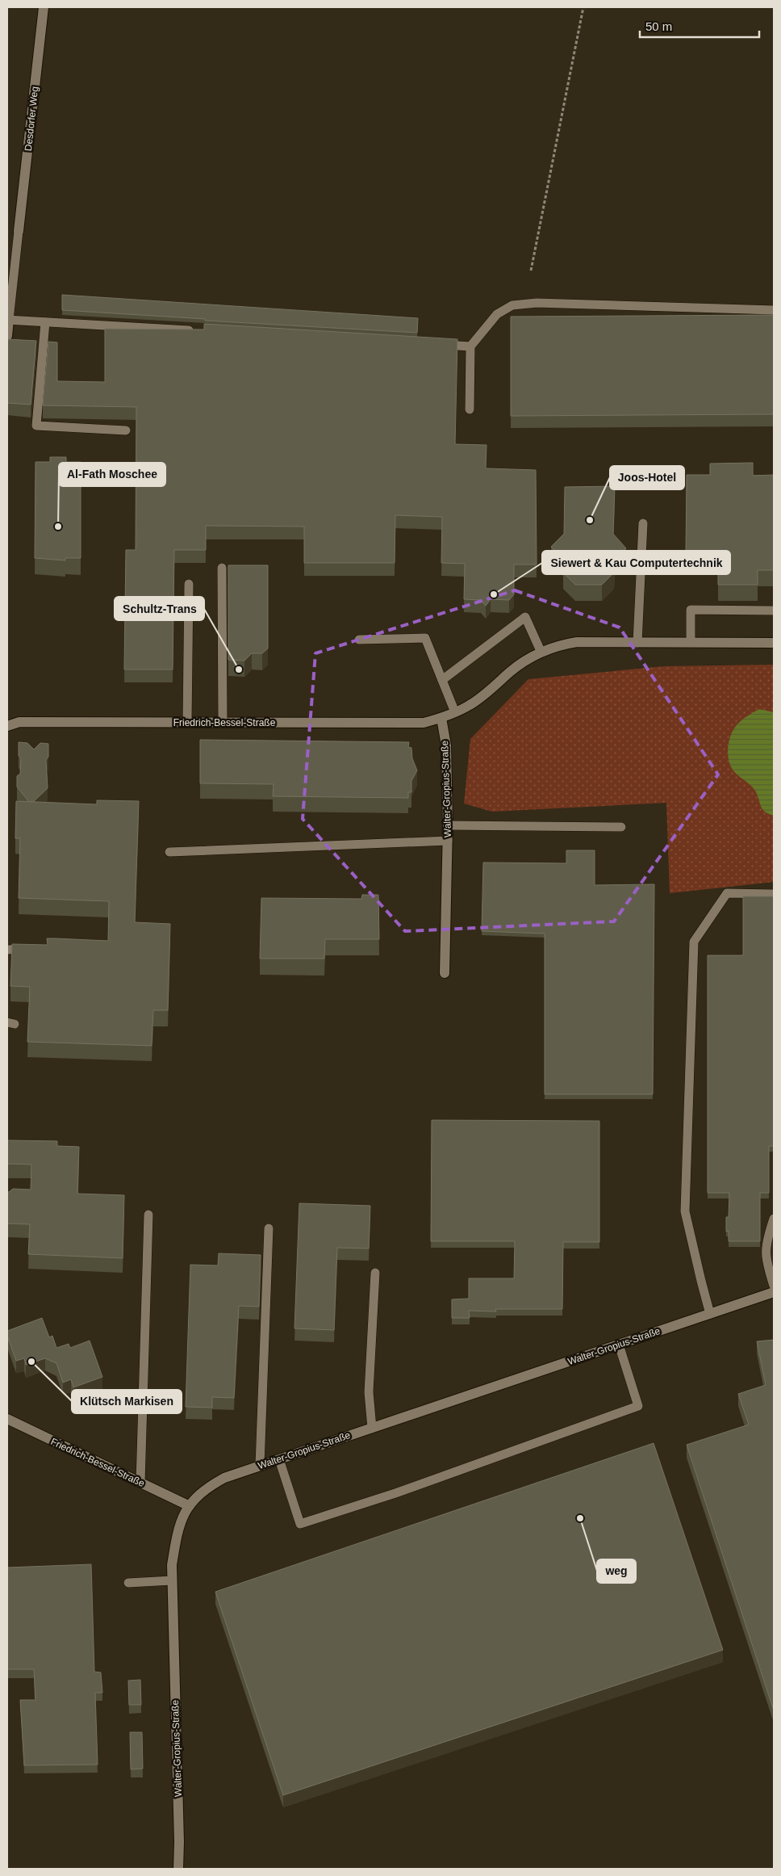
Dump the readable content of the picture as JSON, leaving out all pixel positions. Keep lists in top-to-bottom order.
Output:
{
  "streets": {
    "street": ["Desdorfer Weg", "Friedrich-Bessel-Straße", "Walter-Gropius-Straße"]
  },
  "crossings": [
    ["Friedrich-Bessel-Straße", "Walter-Gropius-Straße"]
  ],
  "places": [
    "Joos-Hotel",
    "Al-Fath Moschee",
    "Siewert & Kau Computertechnik",
    "Schultz-Trans",
    "Klütsch Markisen",
    "weg"
  ],
  "scale_bar": "50 m"
}
